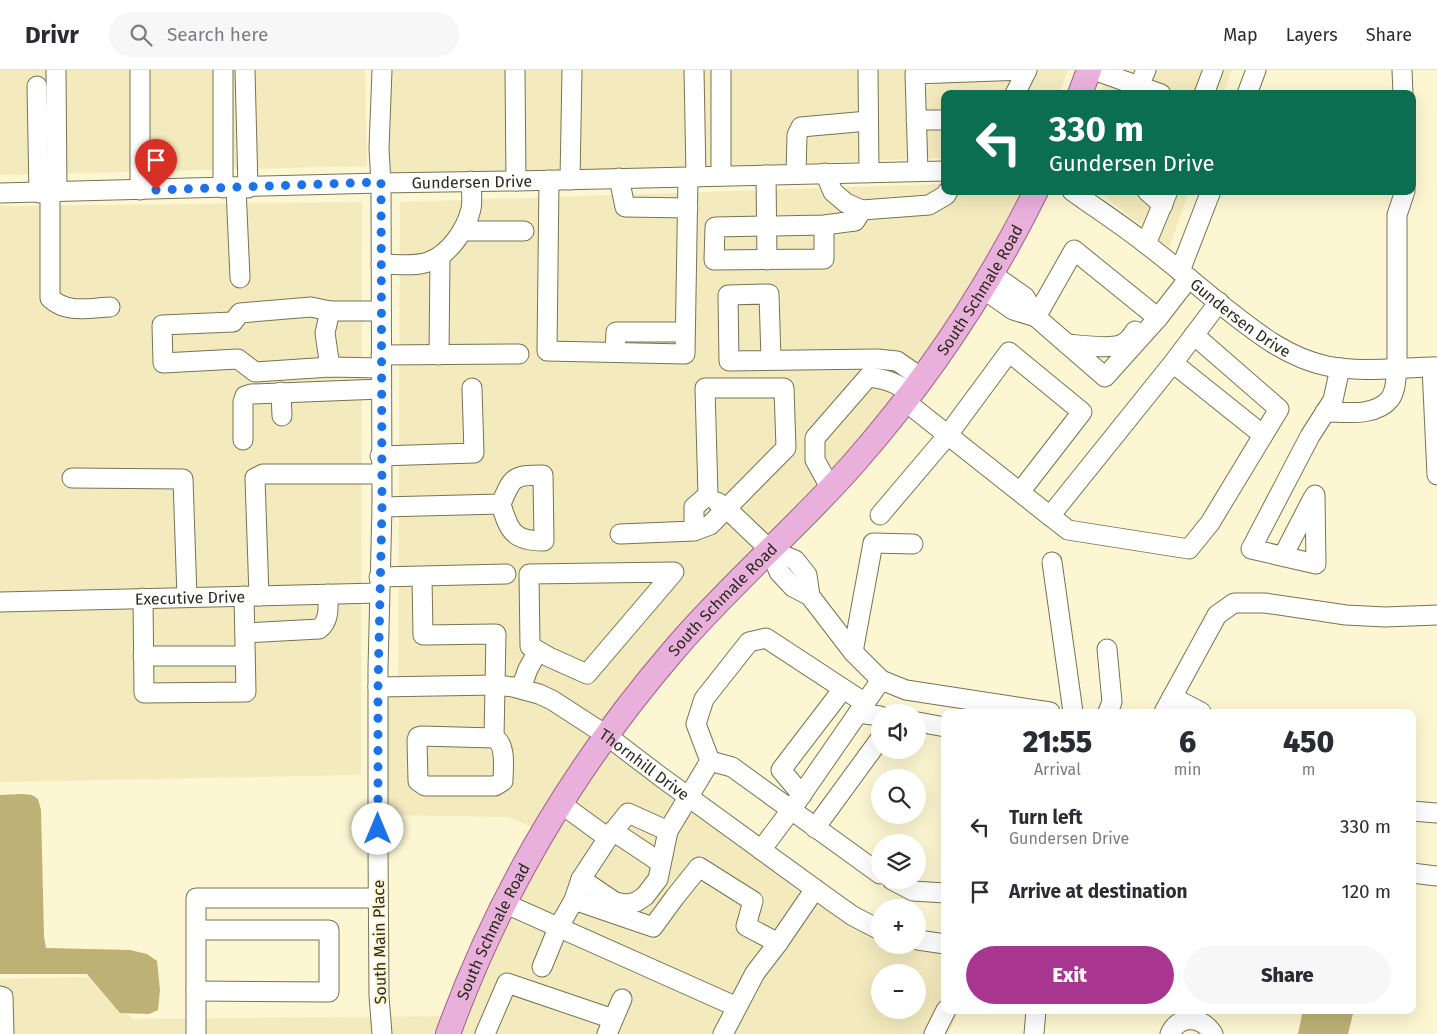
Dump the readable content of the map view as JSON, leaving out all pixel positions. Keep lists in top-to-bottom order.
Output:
{
  "streets": {
    "main road": ["South Schmale Road"],
    "street": [
      "Gundersen Drive",
      "Executive Drive",
      "Thornhill Drive",
      "South Main Place"
    ]
  },
  "crossings": [
    ["Gundersen Drive", "South Main Place"],
    ["South Schmale Road", "Thornhill Drive"],
    ["Executive Drive", "South Main Place"],
    ["Thornhill Drive", "South Main Place"]
  ],
  "page": {
    "header": "Drivr",
    "search": "Search here",
    "nav": ["Map", "Layers", "Share"],
    "turn": ["330 m", "Gundersen Drive"],
    "map_buttons": ["+", "−"],
    "eta": [
      "21:55",
      "Arrival",
      "6",
      "min",
      "450",
      "m"
    ],
    "list": [
      {
        "name": "Turn left",
        "note": "Gundersen Drive",
        "value": "330 m"
      },
      {
        "name": "Arrive at destination",
        "value": "120 m"
      }
    ],
    "buttons": ["Exit", "Share"]
  }
}
